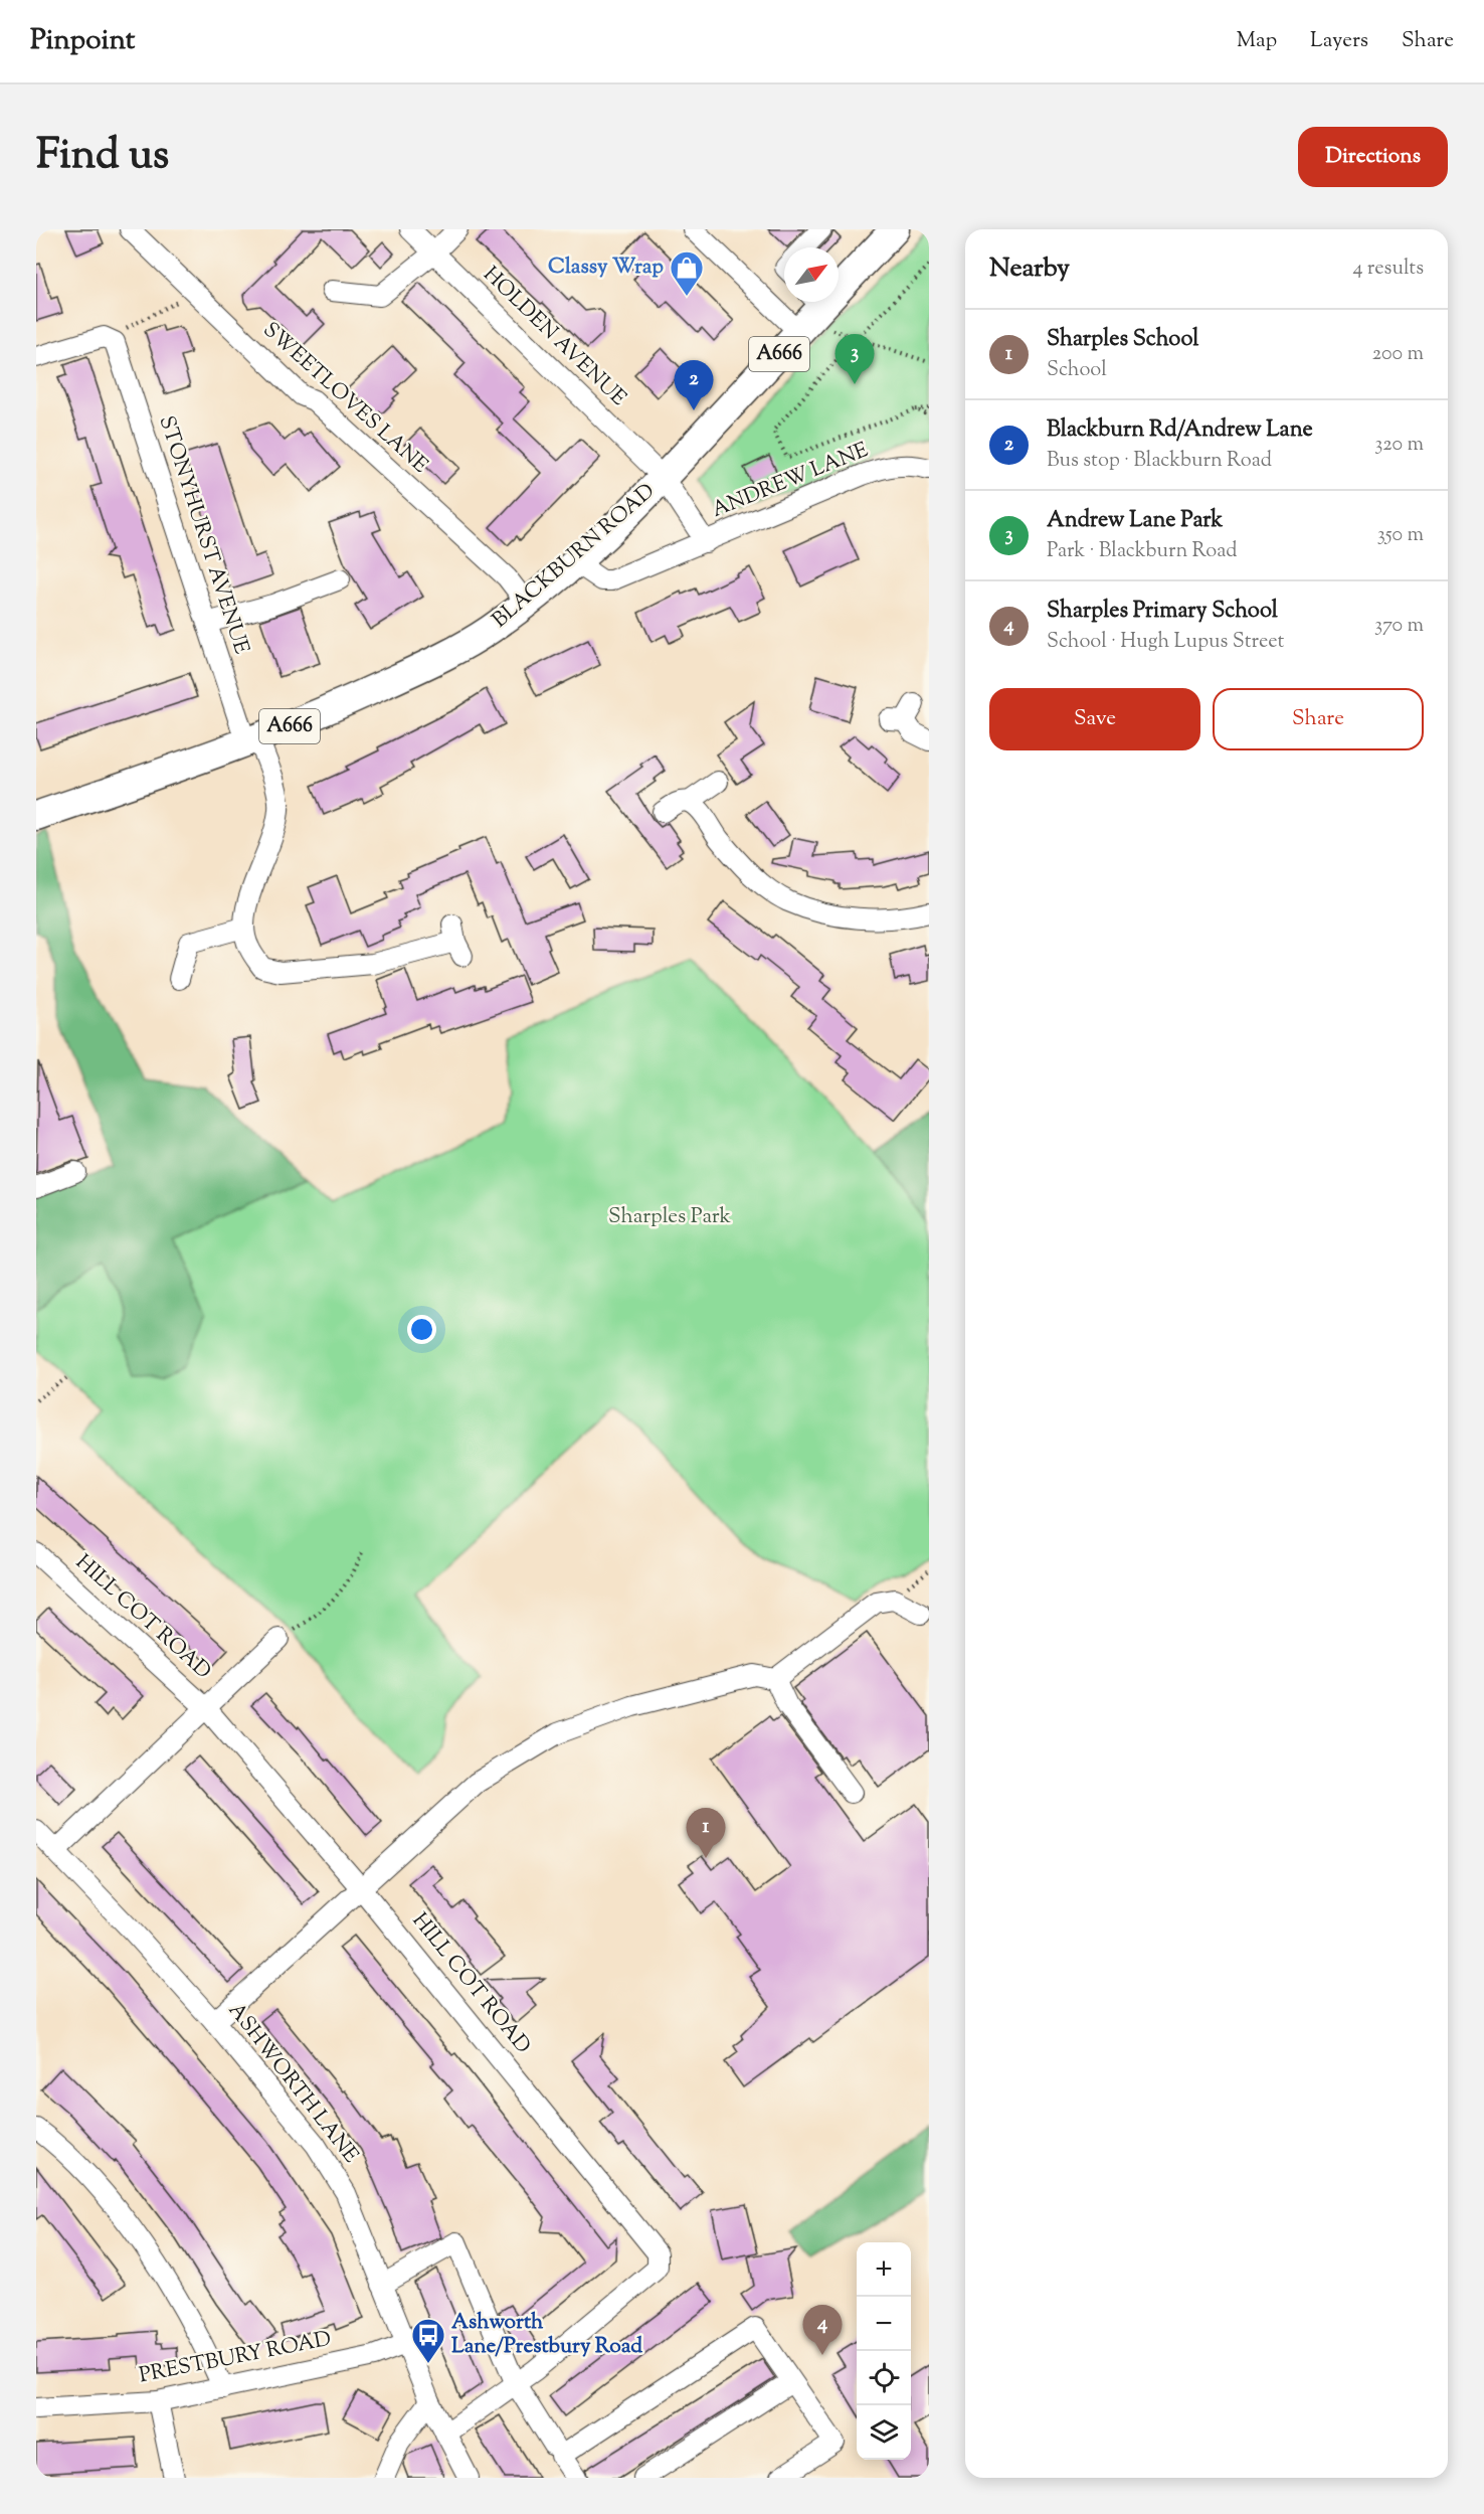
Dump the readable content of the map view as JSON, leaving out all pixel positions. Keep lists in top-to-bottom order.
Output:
{
  "streets": {
    "highway": ["A666", "BLACKBURN ROAD"],
    "street": [
      "HOLDEN AVENUE",
      "SWEETLOVES LANE",
      "ANDREW LANE",
      "STONYHURST AVENUE",
      "HILL COT ROAD",
      "ASHWORTH LANE",
      "PRESTBURY ROAD"
    ]
  },
  "crossings": [
    ["HOLDEN AVENUE", "ANDREW LANE"],
    ["HOLDEN AVENUE", "BLACKBURN ROAD"],
    ["SWEETLOVES LANE", "BLACKBURN ROAD"],
    ["ANDREW LANE", "BLACKBURN ROAD"],
    ["STONYHURST AVENUE", "BLACKBURN ROAD"],
    ["HILL COT ROAD", "ASHWORTH LANE"],
    ["ASHWORTH LANE", "PRESTBURY ROAD"]
  ],
  "parks": ["Sharples Park"],
  "places": {
    "shop": ["Classy Wrap"],
    "bus stop": ["Ashworth Lane/Prestbury Road"]
  },
  "north": "top right",
  "page": {
    "header": "Pinpoint",
    "nav": ["Map", "Layers", "Share"],
    "title": "Find us",
    "buttons": [
      "Directions",
      ["Save", "Share"]
    ],
    "heading": ["Nearby", "4 results"],
    "list": [
      {
        "mark": "1",
        "name": "Sharples School",
        "note": "School",
        "value": "200 m"
      },
      {
        "mark": "2",
        "name": "Blackburn Rd/Andrew Lane",
        "note": "Bus stop · Blackburn Road",
        "value": "320 m"
      },
      {
        "mark": "3",
        "name": "Andrew Lane Park",
        "note": "Park · Blackburn Road",
        "value": "350 m"
      },
      {
        "mark": "4",
        "name": "Sharples Primary School",
        "note": "School · Hugh Lupus Street",
        "value": "370 m"
      }
    ],
    "pins": [
      "3",
      "2",
      "1",
      "4"
    ],
    "map_buttons": ["+", "−"]
  }
}
